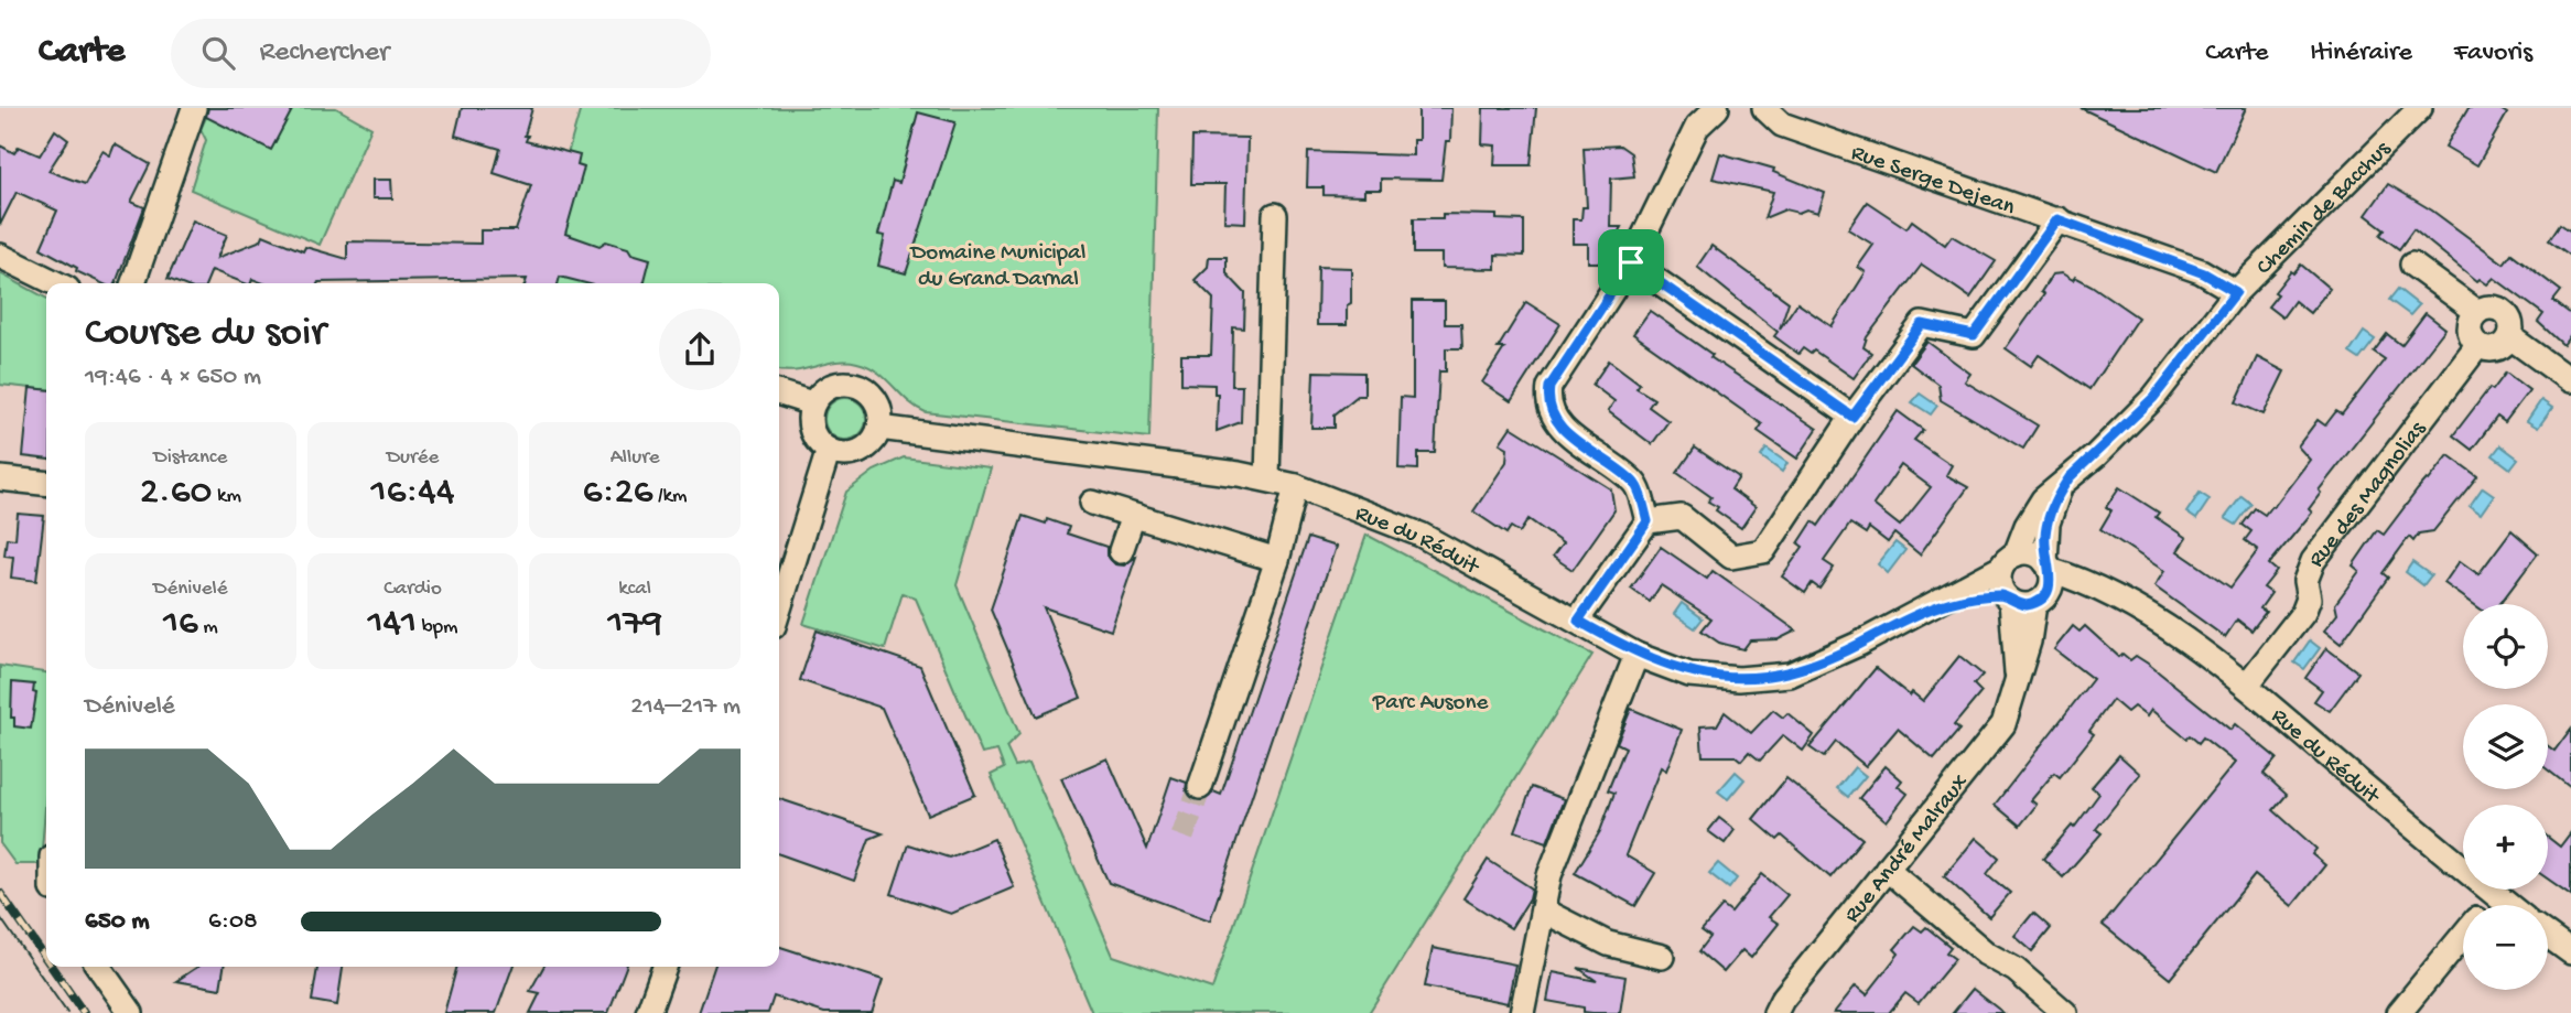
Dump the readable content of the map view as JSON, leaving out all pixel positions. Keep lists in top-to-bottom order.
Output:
{
  "streets": {
    "street": [
      "Rue Serge Dejean",
      "Chemin de Bacchus",
      "Rue des Magnolias",
      "Rue du Réduit",
      "Rue André Malraux"
    ]
  },
  "crossings": [
    ["Rue Serge Dejean", "Chemin de Bacchus"],
    ["Chemin de Bacchus", "Rue du Réduit"],
    ["Chemin de Bacchus", "Rue André Malraux"],
    ["Rue des Magnolias", "Rue du Réduit"],
    ["Rue du Réduit", "Rue André Malraux"]
  ],
  "parks": ["Domaine Municipal du Grand Darnal", "Parc Ausone"],
  "page": {
    "header": "Carte",
    "search": "Rechercher",
    "nav": ["Carte", "Itinéraire", "Favoris"],
    "heading": ["Course du soir", "19:46 · 4 × 650 m"],
    "stats": [
      ["Distance", "2.60 km"],
      ["Durée", "16:44"],
      ["Allure", "6:26 /km"],
      ["Dénivelé", "16 m"],
      ["Cardio", "141 bpm"],
      ["kcal", "179"]
    ],
    "map_buttons": ["+", "−"],
    "chart": ["Dénivelé", "214–217 m"],
    "list": [
      {
        "name": "650 m",
        "note": "6:08"
      }
    ]
  }
}
